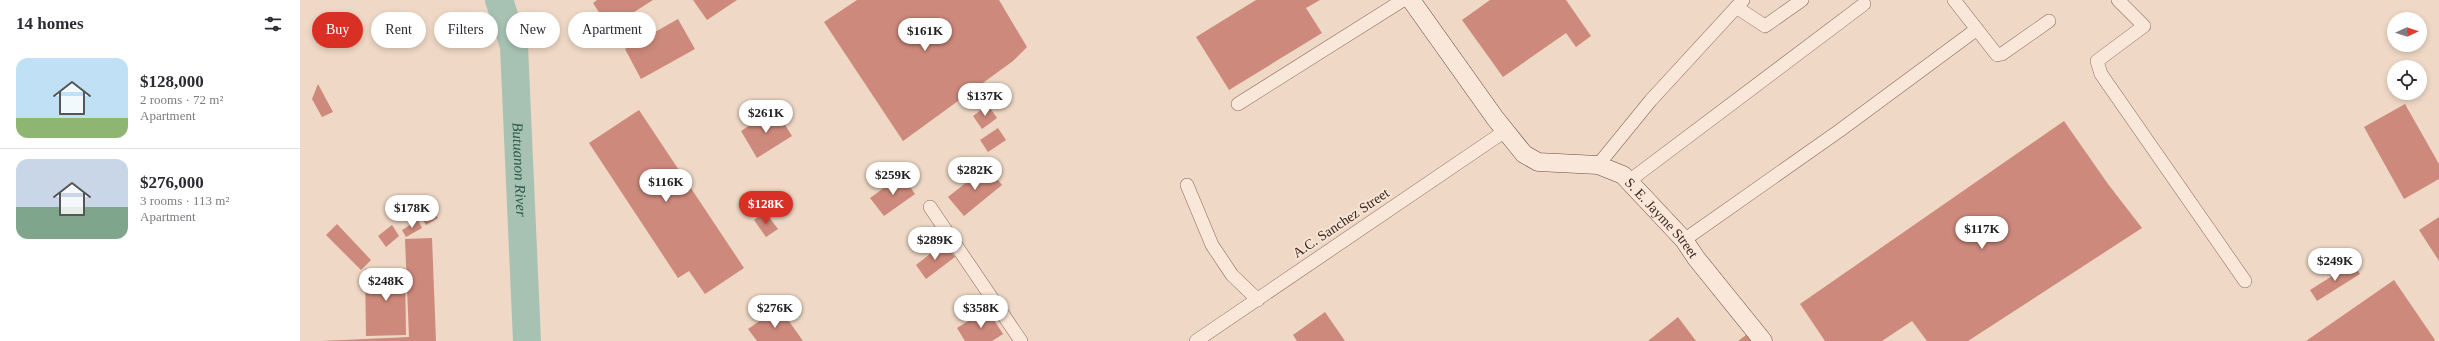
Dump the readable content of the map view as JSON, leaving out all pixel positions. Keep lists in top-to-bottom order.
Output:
{
  "streets": {
    "street": ["S. E. Jayme Street", "A.C. Sanchez Street"]
  },
  "crossings": [
    ["S. E. Jayme Street", "A.C. Sanchez Street"]
  ],
  "water": ["Butuanon River"],
  "north": "right",
  "page": {
    "heading": "14 homes",
    "chip": [
      "Buy",
      "Rent",
      "Filters",
      "New",
      "Apartment"
    ],
    "price": [
      "$161K",
      "$137K",
      "$261K",
      "$282K",
      "$259K",
      "$116K",
      "$128K",
      "$178K",
      "$117K",
      "$289K",
      "$249K",
      "$248K",
      "$276K",
      "$358K"
    ],
    "list": [
      {
        "name": "$128,000",
        "note": "2 rooms · 72 m² · Apartment"
      },
      {
        "name": "$276,000",
        "note": "3 rooms · 113 m² · Apartment"
      }
    ]
  }
}
